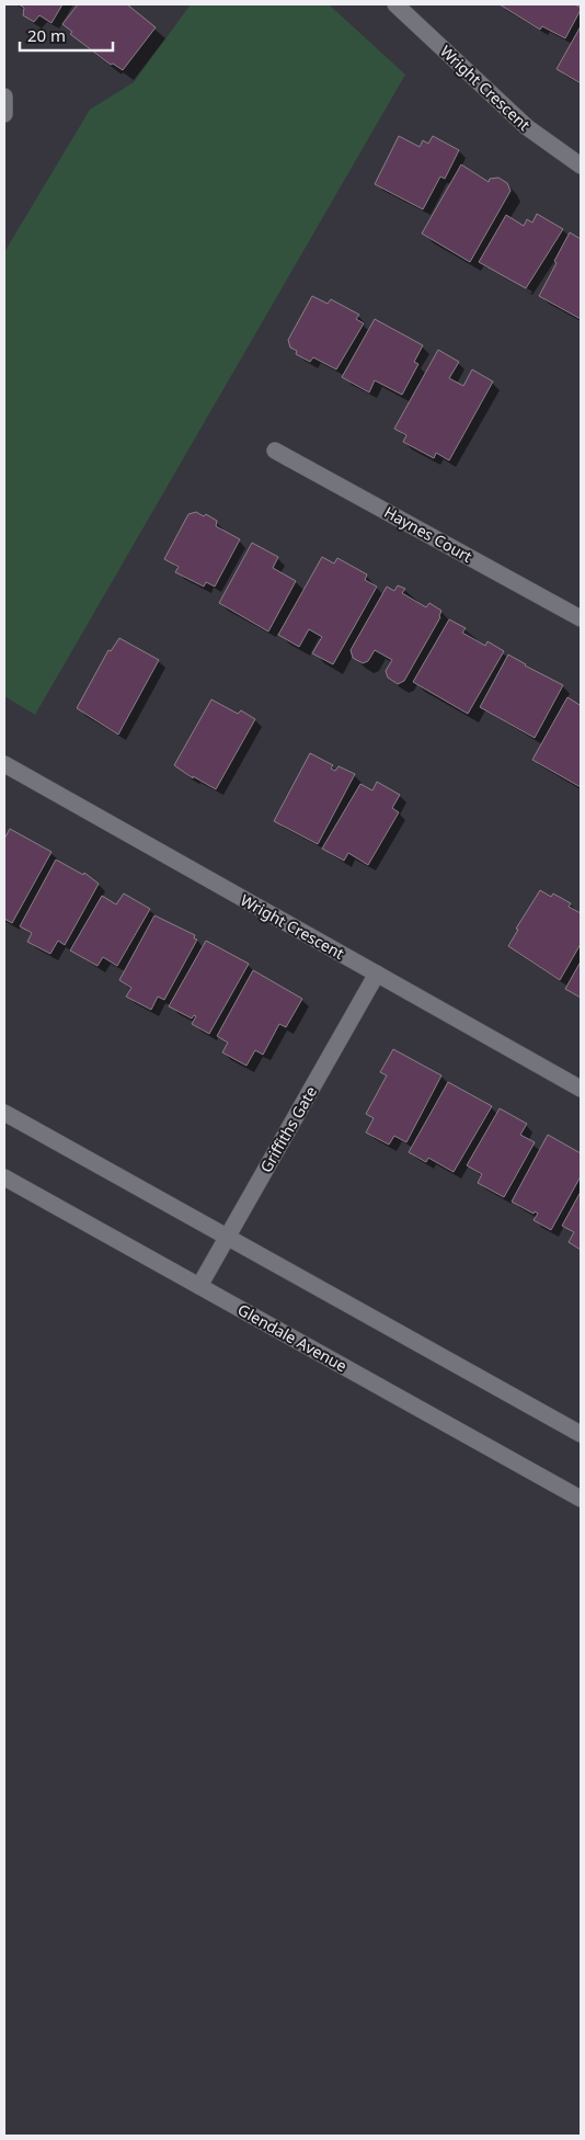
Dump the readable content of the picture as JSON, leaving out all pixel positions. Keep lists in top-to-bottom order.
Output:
{
  "streets": {
    "street": [
      "Wright Crescent",
      "Haynes Court",
      "Griffiths Gate",
      "Glendale Avenue"
    ]
  },
  "crossings": [
    ["Wright Crescent", "Griffiths Gate"],
    ["Griffiths Gate", "Glendale Avenue"]
  ],
  "scale_bar": "20 m"
}
